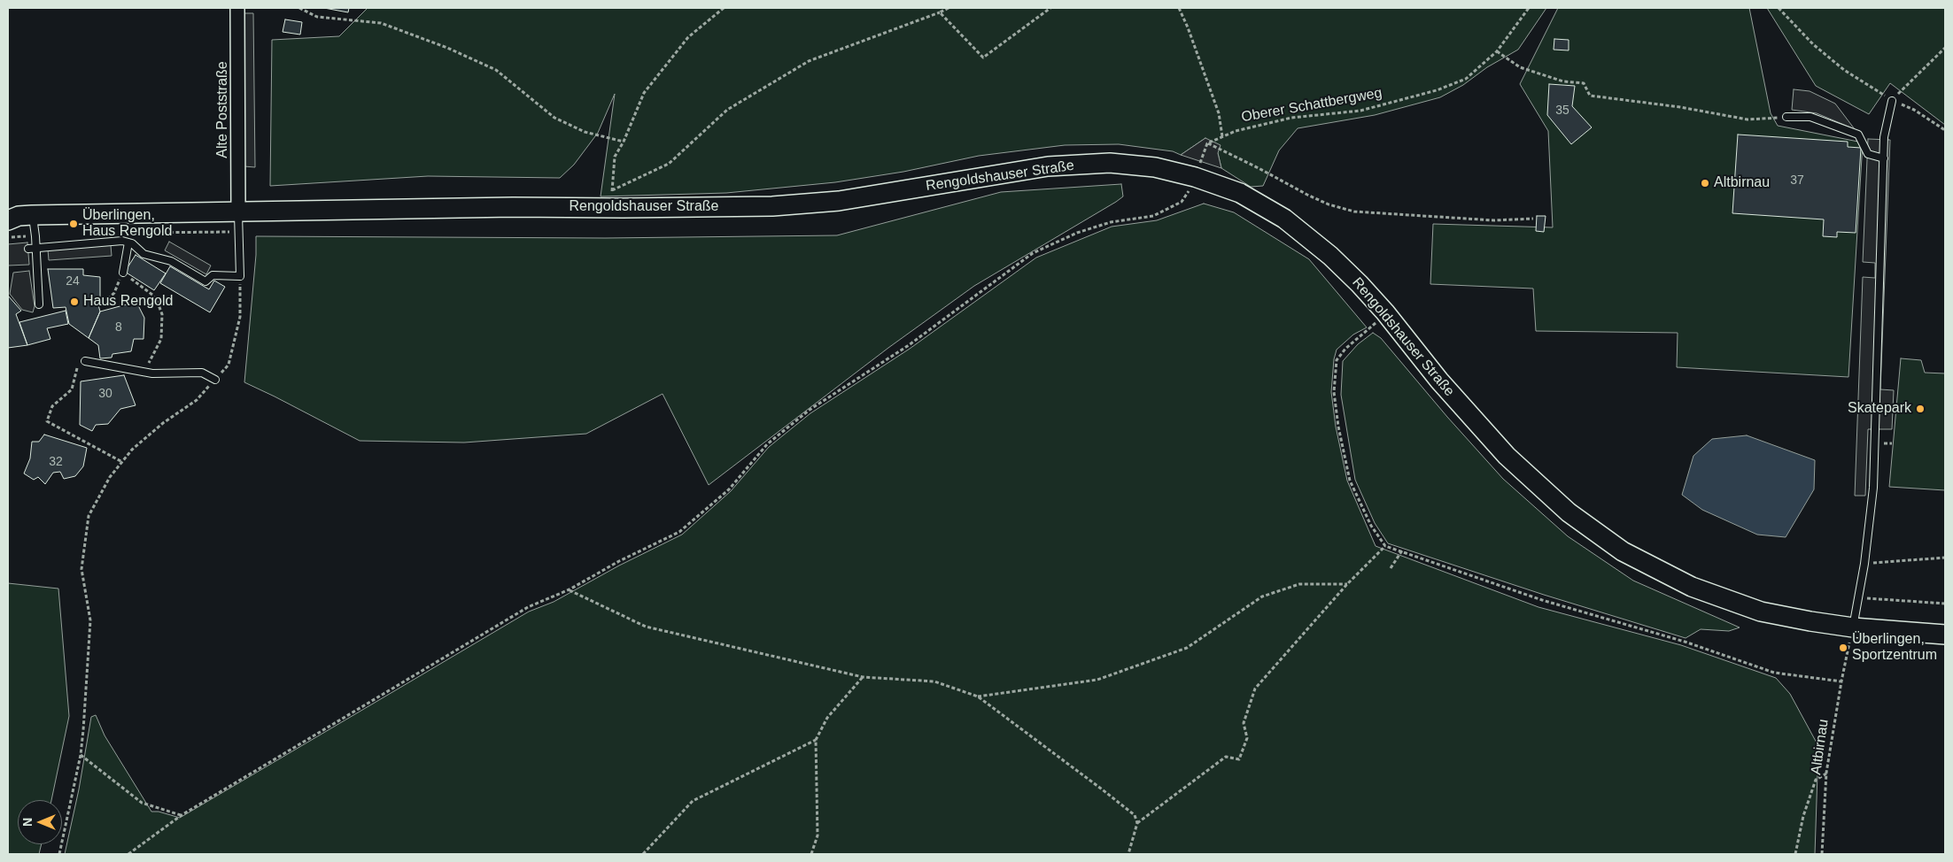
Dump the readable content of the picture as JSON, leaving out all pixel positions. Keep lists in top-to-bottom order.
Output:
{
  "streets": {
    "street": ["Alte Poststraße", "Rengoldshauser Straße"],
    "path": ["Oberer Schattbergweg", "Altbirnau"]
  },
  "crossings": [
    ["Alte Poststraße", "Rengoldshauser Straße"],
    ["Rengoldshauser Straße", "Altbirnau"]
  ],
  "places": [
    "Altbirnau",
    "Überlingen, Haus Rengold",
    "Haus Rengold",
    "Skatepark",
    "Überlingen, Sportzentrum"
  ],
  "house_numbers": [
    "35",
    "37",
    "24",
    "8",
    "30",
    "32"
  ],
  "north": "left"
}
